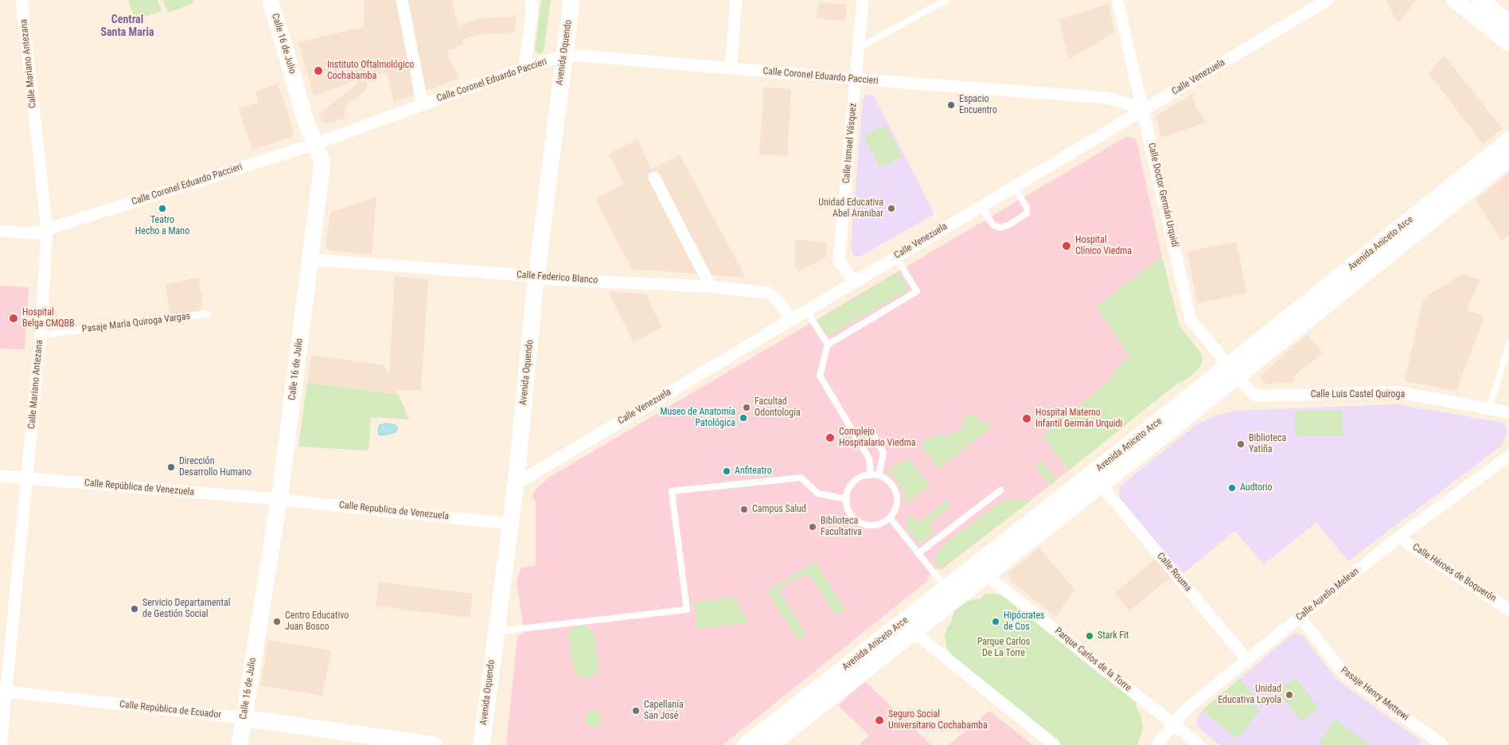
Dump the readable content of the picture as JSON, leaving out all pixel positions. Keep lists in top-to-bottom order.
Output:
{
  "streets": {
    "main road": [
      "Calle 16 de Julio",
      "Avenida Oquendo",
      "Avenida Aniceto Arce",
      "Calle República de Ecuador"
    ],
    "street": [
      "Calle Mariano Antezana",
      "Calle Coronel Eduardo Paccieri",
      "Calle Venezuela",
      "Calle Ismael Vásquez",
      "Calle Doctor Germán Urquidi",
      "Calle Federico Blanco",
      "Calle Luis Castel Quiroga",
      "Calle República de Venezuela",
      "Calle Republica de Venezuela",
      "Calle Rouma",
      "Calle Héroes de Boquerón",
      "Calle Aurelio Melean",
      "Parque Carlos de la Torre",
      "Pasaje Henry Mettewi"
    ],
    "lane": ["Pasaje María Quiroga Vargas"]
  },
  "crossings": [
    ["Calle 16 de Julio", "Calle Coronel Eduardo Paccieri"],
    ["Calle 16 de Julio", "Calle Federico Blanco"],
    ["Calle 16 de Julio", "Calle República de Venezuela"],
    ["Calle 16 de Julio", "Calle Republica de Venezuela"],
    ["Calle 16 de Julio", "Calle República de Ecuador"],
    ["Avenida Oquendo", "Calle Coronel Eduardo Paccieri"],
    ["Avenida Oquendo", "Calle Venezuela"],
    ["Avenida Oquendo", "Calle Federico Blanco"],
    ["Avenida Oquendo", "Calle Republica de Venezuela"],
    ["Calle Mariano Antezana", "Calle Coronel Eduardo Paccieri"],
    ["Calle Mariano Antezana", "Pasaje María Quiroga Vargas"],
    ["Calle Mariano Antezana", "Calle República de Venezuela"],
    ["Calle Mariano Antezana", "Calle República de Ecuador"],
    ["Calle Coronel Eduardo Paccieri", "Calle Venezuela"],
    ["Calle Coronel Eduardo Paccieri", "Calle Ismael Vásquez"],
    ["Calle Coronel Eduardo Paccieri", "Calle Doctor Germán Urquidi"],
    ["Calle Venezuela", "Calle Ismael Vásquez"],
    ["Calle Venezuela", "Calle Doctor Germán Urquidi"],
    ["Calle Venezuela", "Calle Federico Blanco"],
    ["Calle Doctor Germán Urquidi", "Avenida Aniceto Arce"],
    ["Calle Doctor Germán Urquidi", "Calle Luis Castel Quiroga"],
    ["Avenida Aniceto Arce", "Calle Luis Castel Quiroga"],
    ["Avenida Aniceto Arce", "Calle Rouma"],
    ["Avenida Aniceto Arce", "Parque Carlos de la Torre"],
    ["Calle República de Venezuela", "Calle Republica de Venezuela"],
    ["Calle Rouma", "Calle Aurelio Melean"],
    ["Calle Héroes de Boquerón", "Calle Aurelio Melean"],
    ["Calle Aurelio Melean", "Parque Carlos de la Torre"],
    ["Calle Aurelio Melean", "Pasaje Henry Mettewi"]
  ],
  "districts": ["Central Santa Maria"],
  "parks": ["Parque Carlos De La Torre"],
  "places": [
    "Instituto Oftalmológico Cochabamba",
    "Espacio Encuentro",
    "Teatro Hecho a Mano",
    "Unidad Educativa Abel Aranibar",
    "Hospital Clínico Viedma",
    "Hospital Belga CMQBB",
    "Facultad Odontología",
    "Museo de Anatomía Patológica",
    "Hospital Materno Infantil Germán Urquidi",
    "Complejo Hospitalario Viedma",
    "Biblioteca Yatiña",
    "Dirección Desarrollo Humano",
    "Anfiteatro",
    "Audtorio",
    "Campus Salud",
    "Biblioteca Facultativa",
    "Servicio Departamental de Gestión Social",
    "Centro Educativo Juan Bosco",
    "Hipócrates de Cos",
    "Stark Fit",
    "Unidad Educativa Loyola",
    "Capellanía San José",
    "Seguro Social Universitario Cochabamba"
  ]
}
